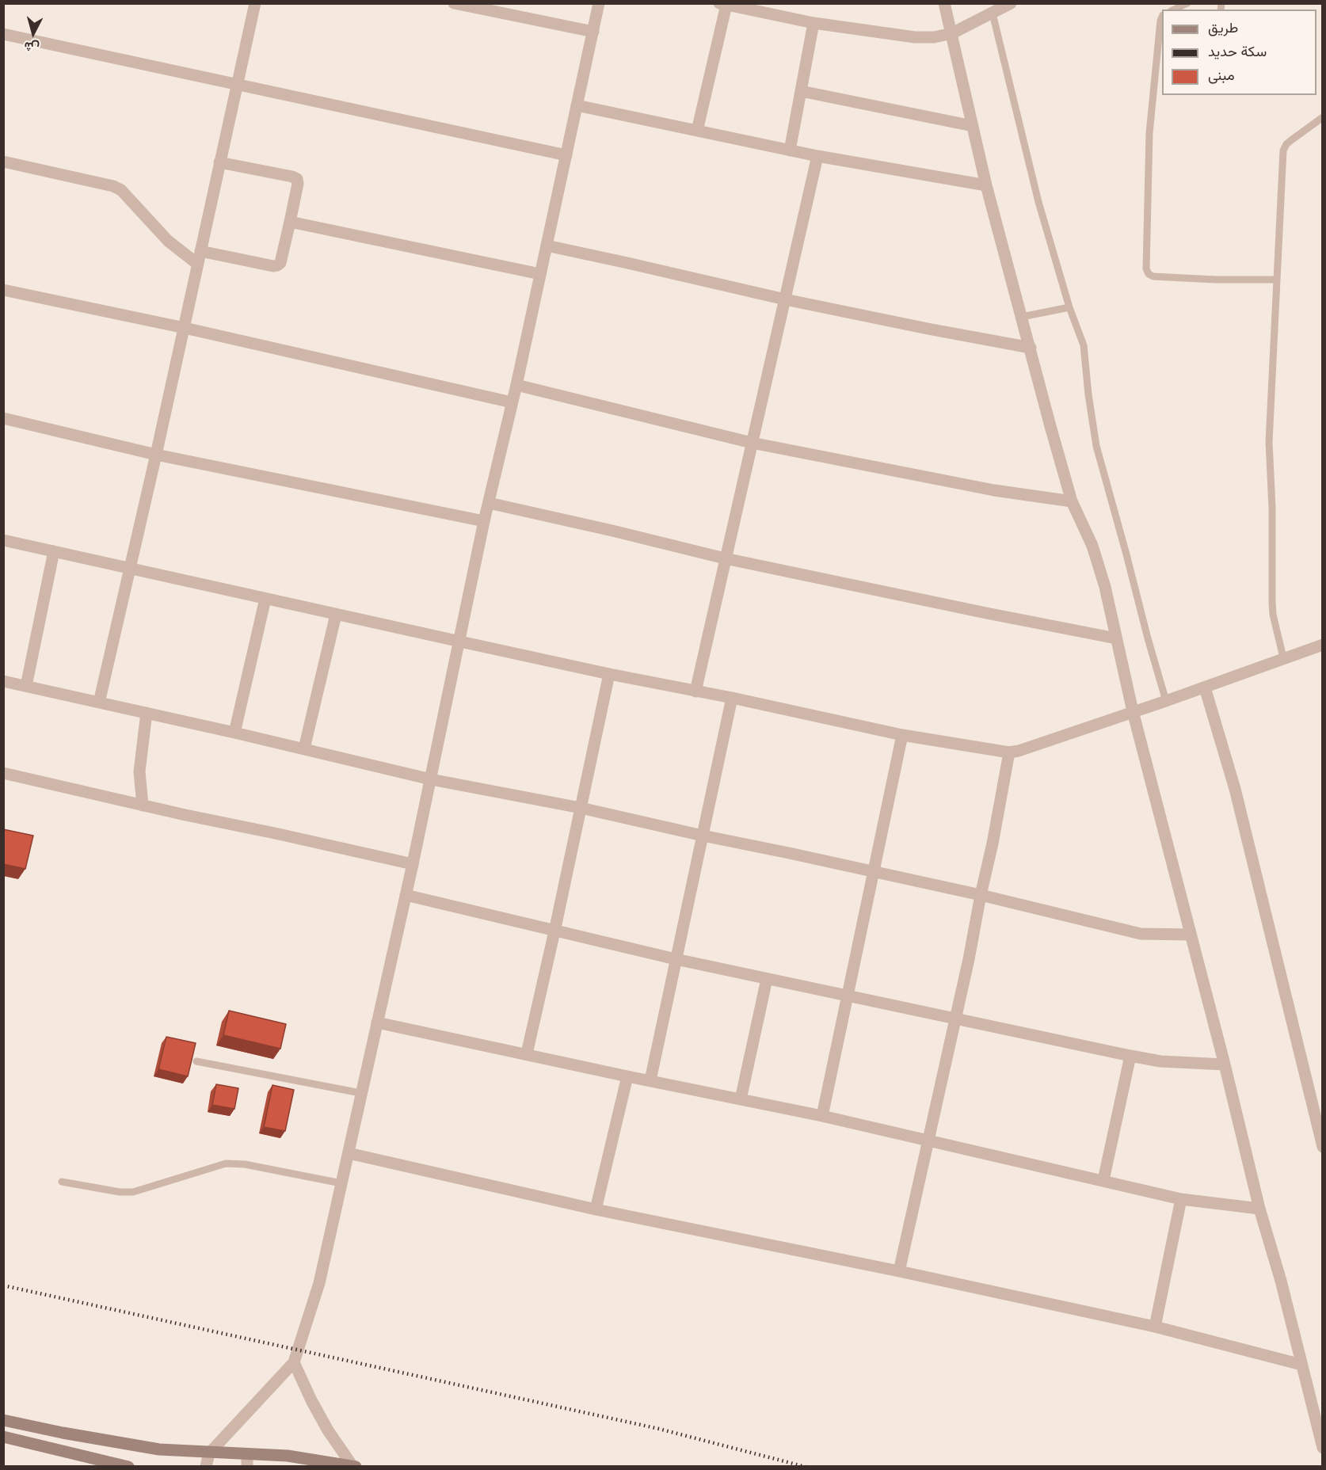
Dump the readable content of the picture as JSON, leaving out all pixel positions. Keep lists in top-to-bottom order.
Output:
{
  "legend": ["طريق", "سكة حديد", "مبنى"],
  "north": "bottom"
}
